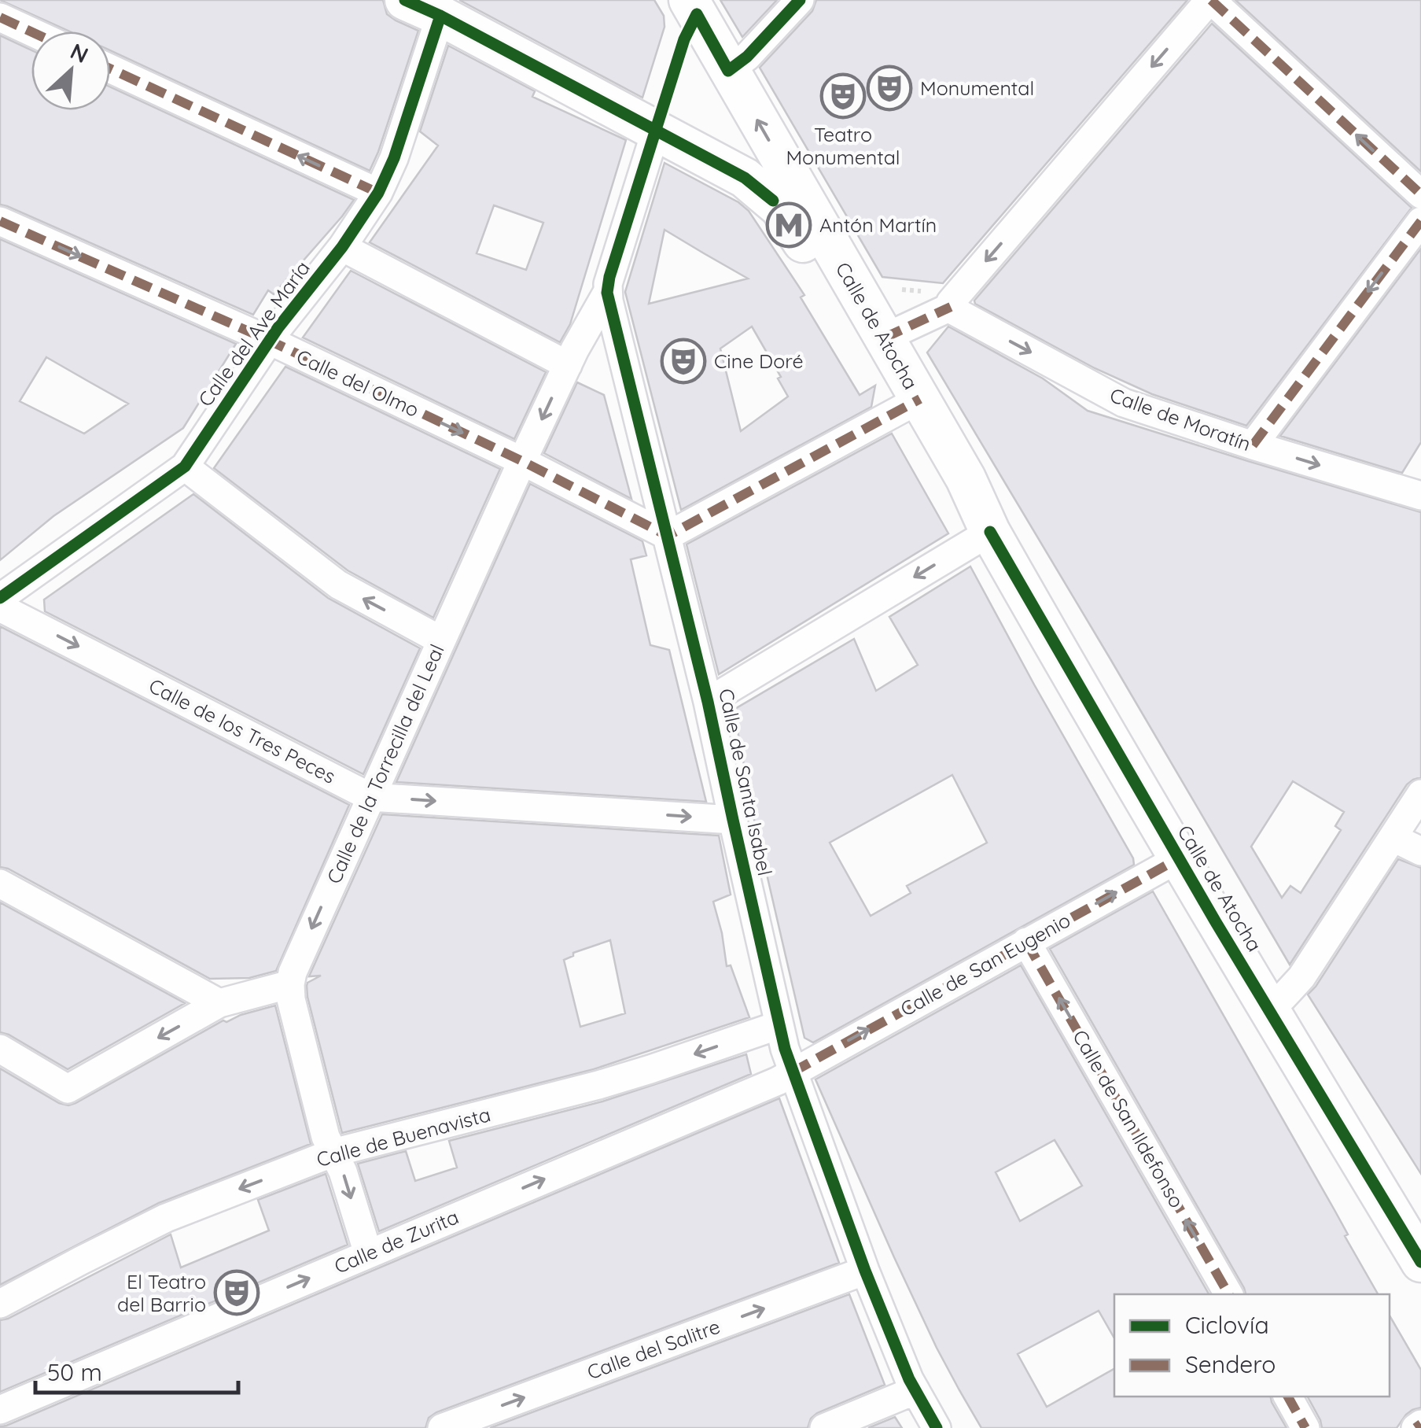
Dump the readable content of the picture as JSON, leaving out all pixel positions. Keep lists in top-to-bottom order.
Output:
{
  "streets": {
    "street": [
      "Calle de Atocha",
      "Calle del Ave María",
      "Calle del Olmo",
      "Calle de Moratín",
      "Calle de los Tres Peces",
      "Calle de la Torrecilla del Leal",
      "Calle de Santa Isabel",
      "Calle de San Eugenio",
      "Calle de San Ildefonso",
      "Calle de Buenavista",
      "Calle de Zurita",
      "Calle del Salitre"
    ]
  },
  "crossings": [
    ["Calle de Atocha", "Calle del Ave María"],
    ["Calle de Atocha", "Calle de Santa Isabel"],
    ["Calle de Atocha", "Calle de San Eugenio"],
    ["Calle del Ave María", "Calle del Olmo"],
    ["Calle del Olmo", "Calle de la Torrecilla del Leal"],
    ["Calle del Olmo", "Calle de Santa Isabel"],
    ["Calle de los Tres Peces", "Calle de la Torrecilla del Leal"],
    ["Calle de los Tres Peces", "Calle de Santa Isabel"],
    ["Calle de la Torrecilla del Leal", "Calle de Santa Isabel"],
    ["Calle de la Torrecilla del Leal", "Calle de Buenavista"],
    ["Calle de la Torrecilla del Leal", "Calle de Zurita"],
    ["Calle de Santa Isabel", "Calle de San Eugenio"],
    ["Calle de Santa Isabel", "Calle de Buenavista"],
    ["Calle de Santa Isabel", "Calle de Zurita"],
    ["Calle de Santa Isabel", "Calle del Salitre"],
    ["Calle de San Eugenio", "Calle de San Ildefonso"],
    ["Calle de San Eugenio", "Calle de Zurita"]
  ],
  "one_way": [
    "Calle de Moratín",
    "Calle de la Torrecilla del Leal",
    "Calle de San Eugenio",
    "Calle de San Ildefonso",
    "Calle de Buenavista",
    "Calle de Zurita",
    "Calle del Salitre"
  ],
  "places": {
    "theatre": [
      "Monumental",
      "Teatro Monumental",
      "Cine Doré",
      "El Teatro del Barrio"
    ],
    "metro station": ["Antón Martín"]
  },
  "legend": ["Ciclovía", "Sendero"],
  "scale_bar": "50 m",
  "north": "top right"
}
